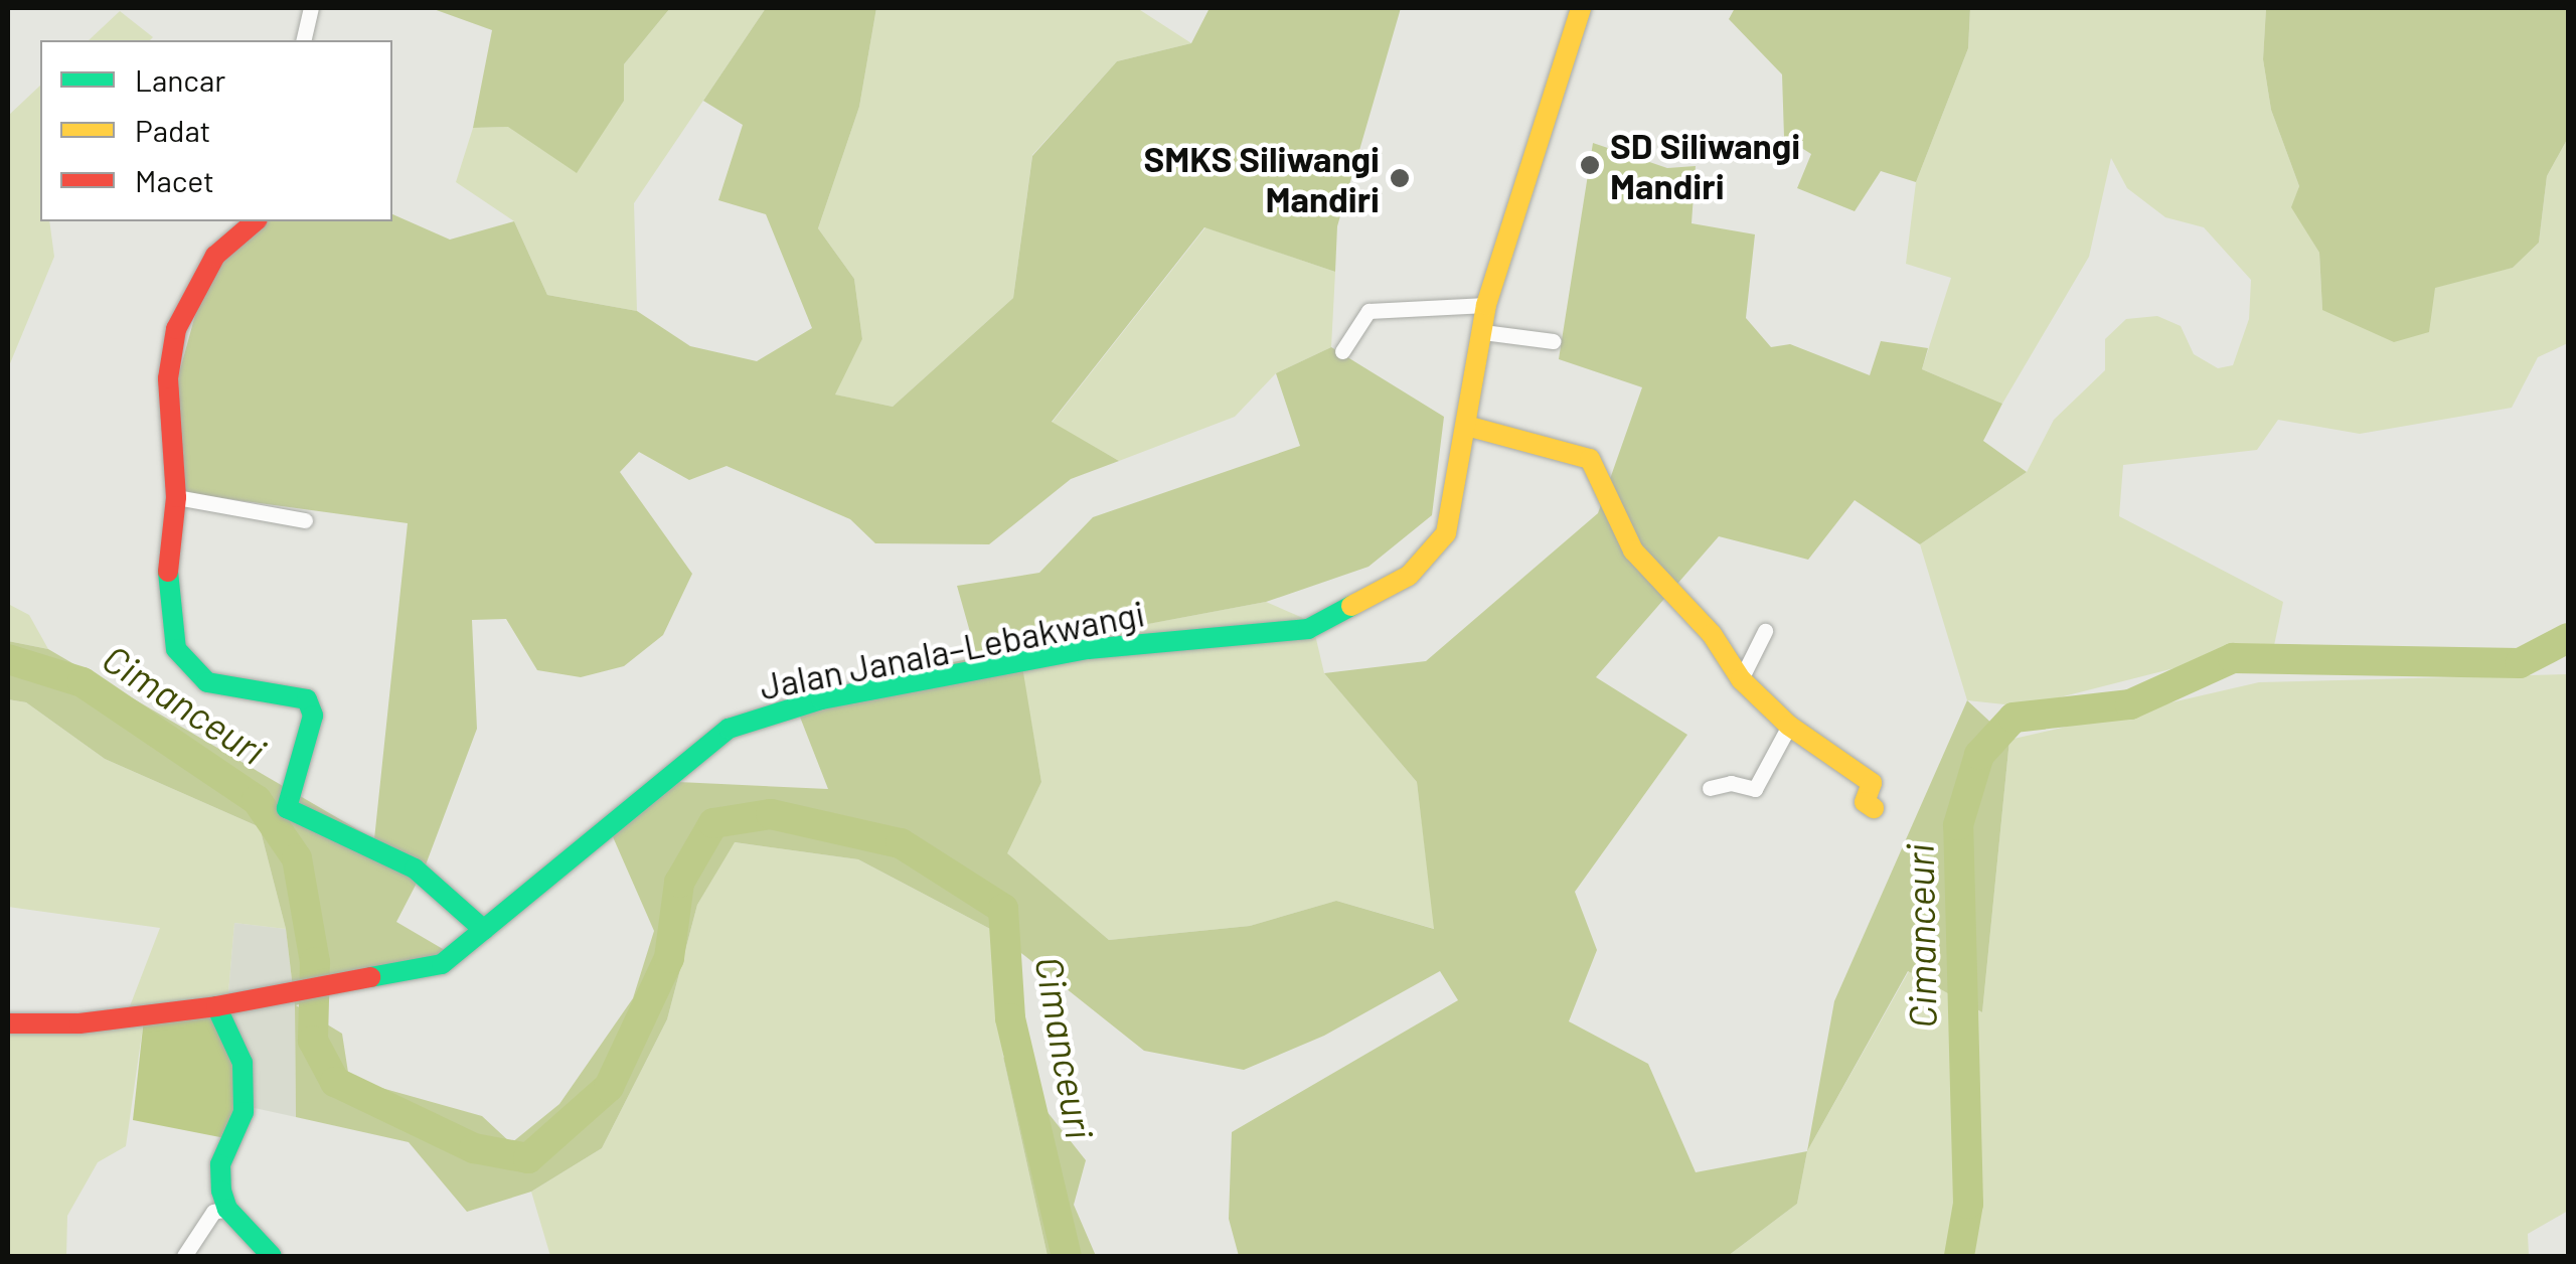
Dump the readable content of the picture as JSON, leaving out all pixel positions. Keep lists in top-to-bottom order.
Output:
{
  "streets": {
    "main road": ["Jalan Janala–Lebakwangi"]
  },
  "water": ["Cimanceuri"],
  "places": ["SD Siliwangi Mandiri", "SMKS Siliwangi Mandiri"],
  "legend": ["Lancar", "Padat", "Macet"]
}
